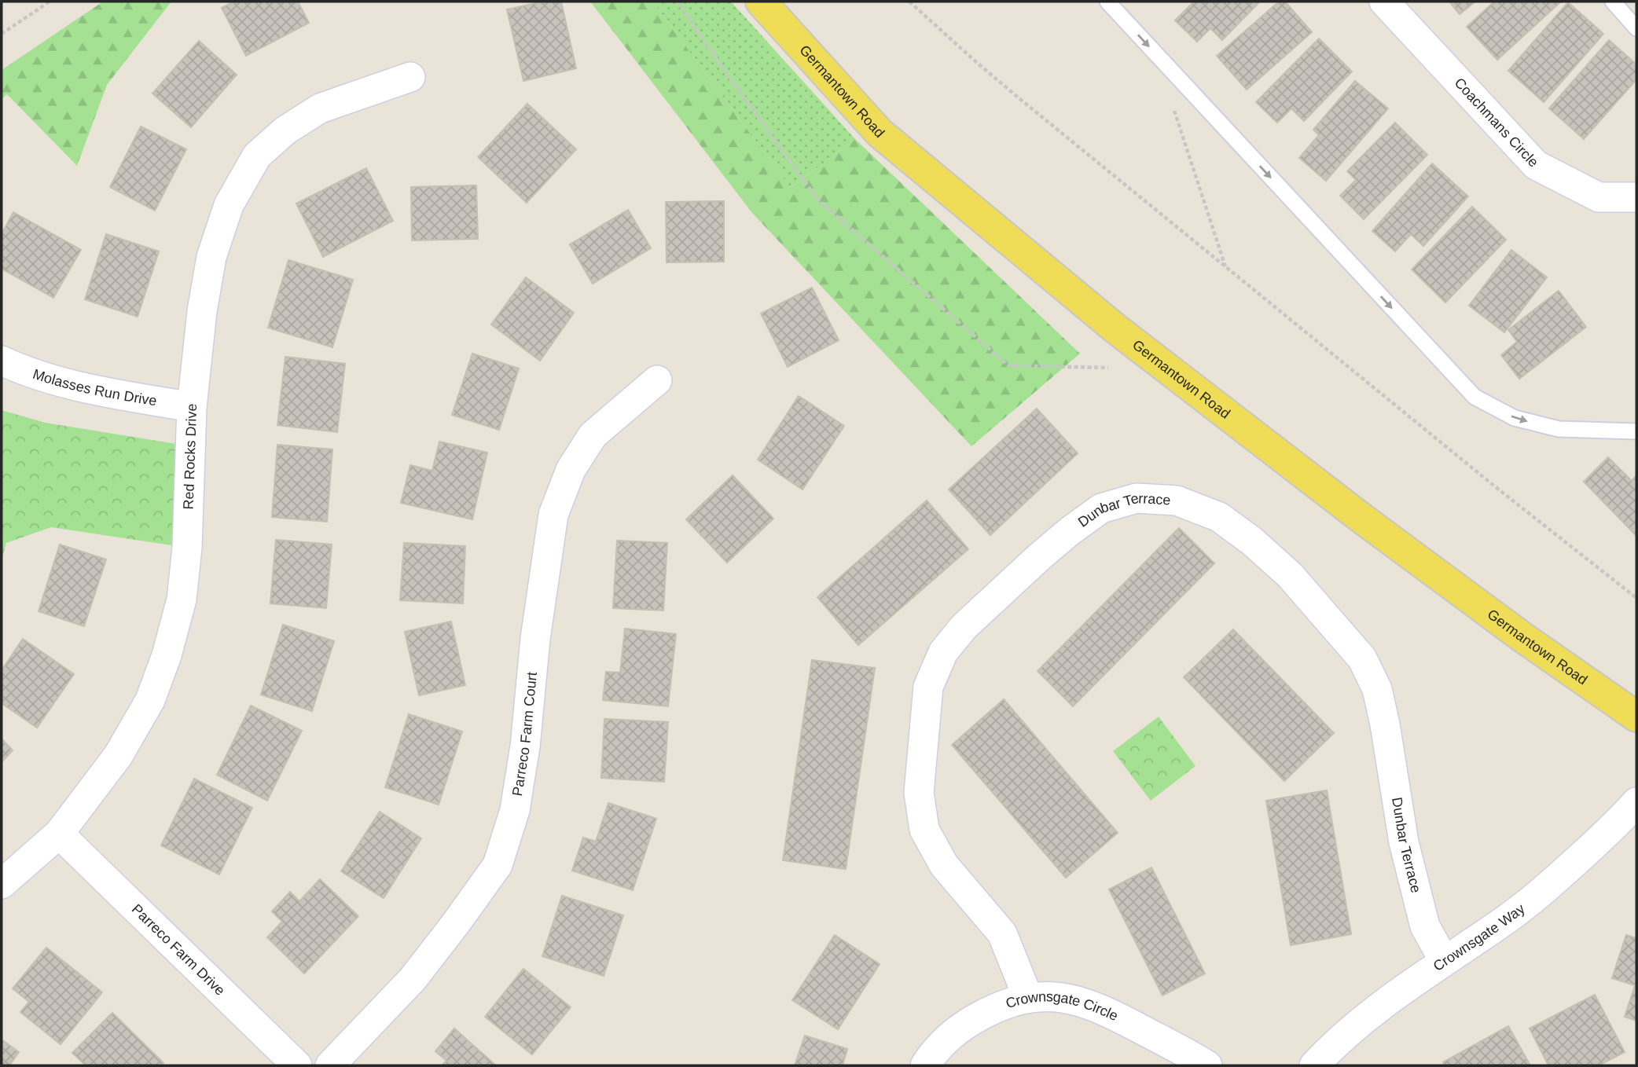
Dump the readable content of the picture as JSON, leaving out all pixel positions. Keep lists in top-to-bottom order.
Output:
{
  "streets": {
    "main road": ["Germantown Road"],
    "street": [
      "Coachmans Circle",
      "Molasses Run Drive",
      "Red Rocks Drive",
      "Dunbar Terrace",
      "Parreco Farm Court",
      "Crownsgate Way",
      "Parreco Farm Drive",
      "Crownsgate Circle"
    ]
  },
  "crossings": [
    ["Molasses Run Drive", "Red Rocks Drive"],
    ["Red Rocks Drive", "Parreco Farm Drive"],
    ["Dunbar Terrace", "Crownsgate Way"],
    ["Dunbar Terrace", "Crownsgate Circle"]
  ]
}
